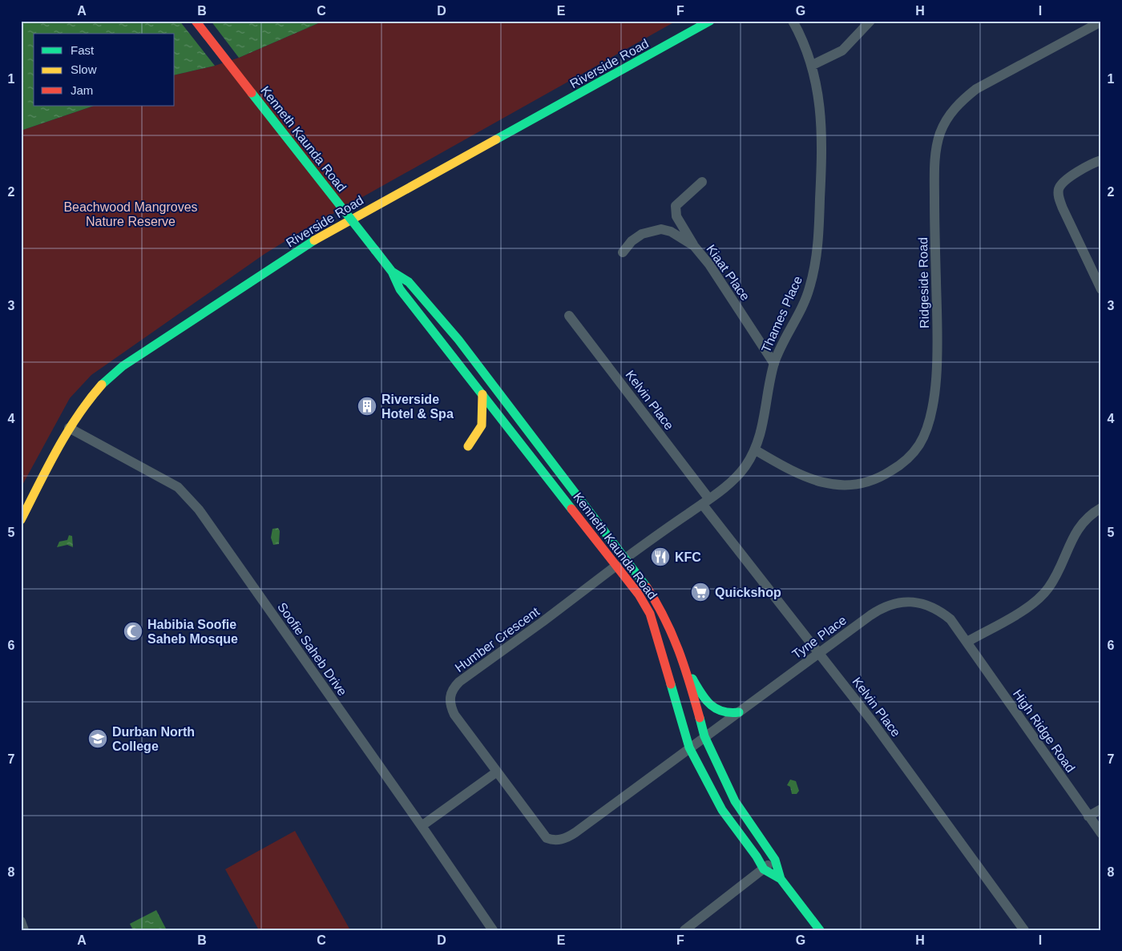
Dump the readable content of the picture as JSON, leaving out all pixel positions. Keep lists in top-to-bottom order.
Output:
{
  "streets": {
    "main road": ["Riverside Road", "Kenneth Kaunda Road"],
    "street": [
      "Kiaat Place",
      "Ridgeside Road",
      "Thames Place",
      "Kelvin Place",
      "Tyne Place",
      "Humber Crescent",
      "Soofie Saheb Drive",
      "High Ridge Road"
    ]
  },
  "crossings": [
    ["Riverside Road", "Soofie Saheb Drive"],
    ["Kenneth Kaunda Road", "Thames Place"],
    ["Kenneth Kaunda Road", "Tyne Place"],
    ["Kenneth Kaunda Road", "Humber Crescent"],
    ["Kiaat Place", "Thames Place"],
    ["Ridgeside Road", "Thames Place"],
    ["Thames Place", "Kelvin Place"],
    ["Kelvin Place", "Tyne Place"],
    ["Tyne Place", "Humber Crescent"],
    ["Tyne Place", "High Ridge Road"]
  ],
  "parks": ["Beachwood Mangroves Nature Reserve"],
  "places": {
    "building": ["Riverside Hotel & Spa"],
    "restaurant": ["KFC"],
    "supermarket": ["Quickshop"],
    "mosque": ["Habibia Soofie Saheb Mosque"],
    "school or university": ["Durban North College"]
  },
  "legend": ["Fast", "Slow", "Jam"],
  "grid": {
    "columns": [
      "A",
      "B",
      "C",
      "D",
      "E",
      "F",
      "G",
      "H",
      "I"
    ],
    "rows": [
      "1",
      "2",
      "3",
      "4",
      "5",
      "6",
      "7",
      "8"
    ]
  }
}
